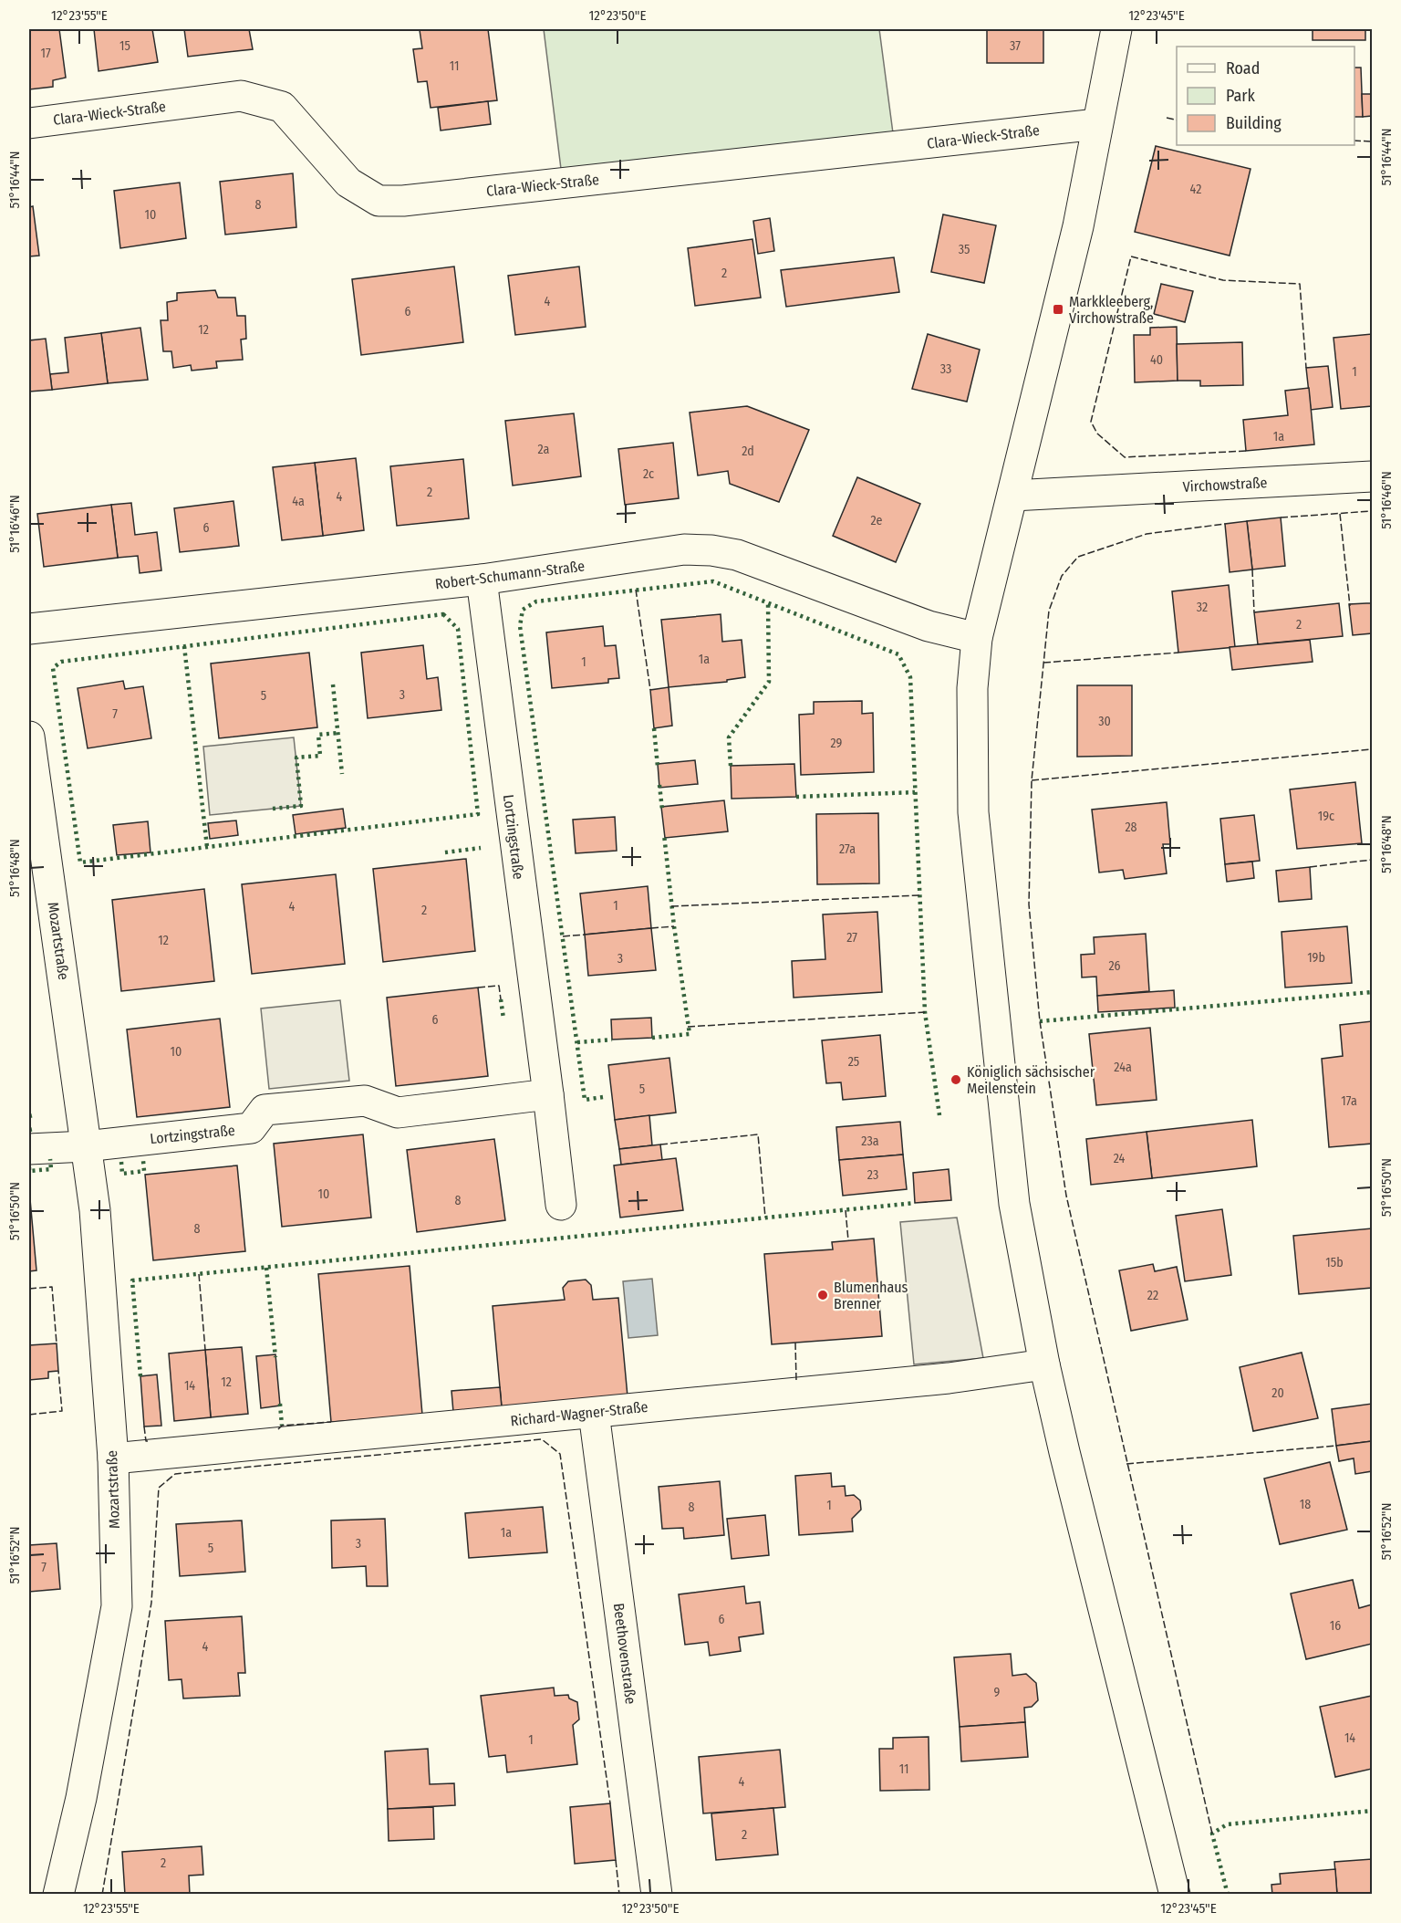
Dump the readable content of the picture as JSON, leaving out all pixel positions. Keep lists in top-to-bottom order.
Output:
{
  "streets": {
    "street": [
      "Clara-Wieck-Straße",
      "Virchowstraße",
      "Robert-Schumann-Straße",
      "Lortzingstraße",
      "Mozartstraße",
      "Richard-Wagner-Straße",
      "Beethovenstraße"
    ]
  },
  "crossings": [
    ["Robert-Schumann-Straße", "Lortzingstraße"],
    ["Lortzingstraße", "Mozartstraße"],
    ["Mozartstraße", "Richard-Wagner-Straße"],
    ["Richard-Wagner-Straße", "Beethovenstraße"]
  ],
  "places": {
    "transit": ["Markkleeberg, Virchowstraße"],
    "other": ["Königlich sächsischer Meilenstein", "Blumenhaus Brenner"]
  },
  "house_numbers": [
    "15",
    "37",
    "17",
    "11",
    "42",
    "8",
    "10",
    "35",
    "2",
    "4",
    "6",
    "12",
    "40",
    "33",
    "1",
    "1a",
    "2a",
    "2d",
    "2c",
    "2",
    "4",
    "4a",
    "2e",
    "6",
    "32",
    "2",
    "1a",
    "1",
    "3",
    "5",
    "7",
    "30",
    "29",
    "19c",
    "28",
    "27a",
    "1",
    "4",
    "2",
    "27",
    "12",
    "19b",
    "3",
    "26",
    "6",
    "10",
    "25",
    "24a",
    "5",
    "17a",
    "23a",
    "24",
    "23",
    "10",
    "8",
    "8",
    "15b",
    "22",
    "12",
    "14",
    "20",
    "18",
    "1",
    "8",
    "1a",
    "3",
    "5",
    "7",
    "6",
    "16",
    "4",
    "9",
    "14",
    "1",
    "11",
    "4",
    "2",
    "2"
  ],
  "legend": ["Road", "Park", "Building"],
  "coordinates": [
    "12°23'55\"E",
    "12°23'50\"E",
    "12°23'45\"E",
    "51°16'44\"N",
    "51°16'46\"N",
    "51°16'48\"N",
    "51°16'50\"N",
    "51°16'52\"N"
  ]
}
